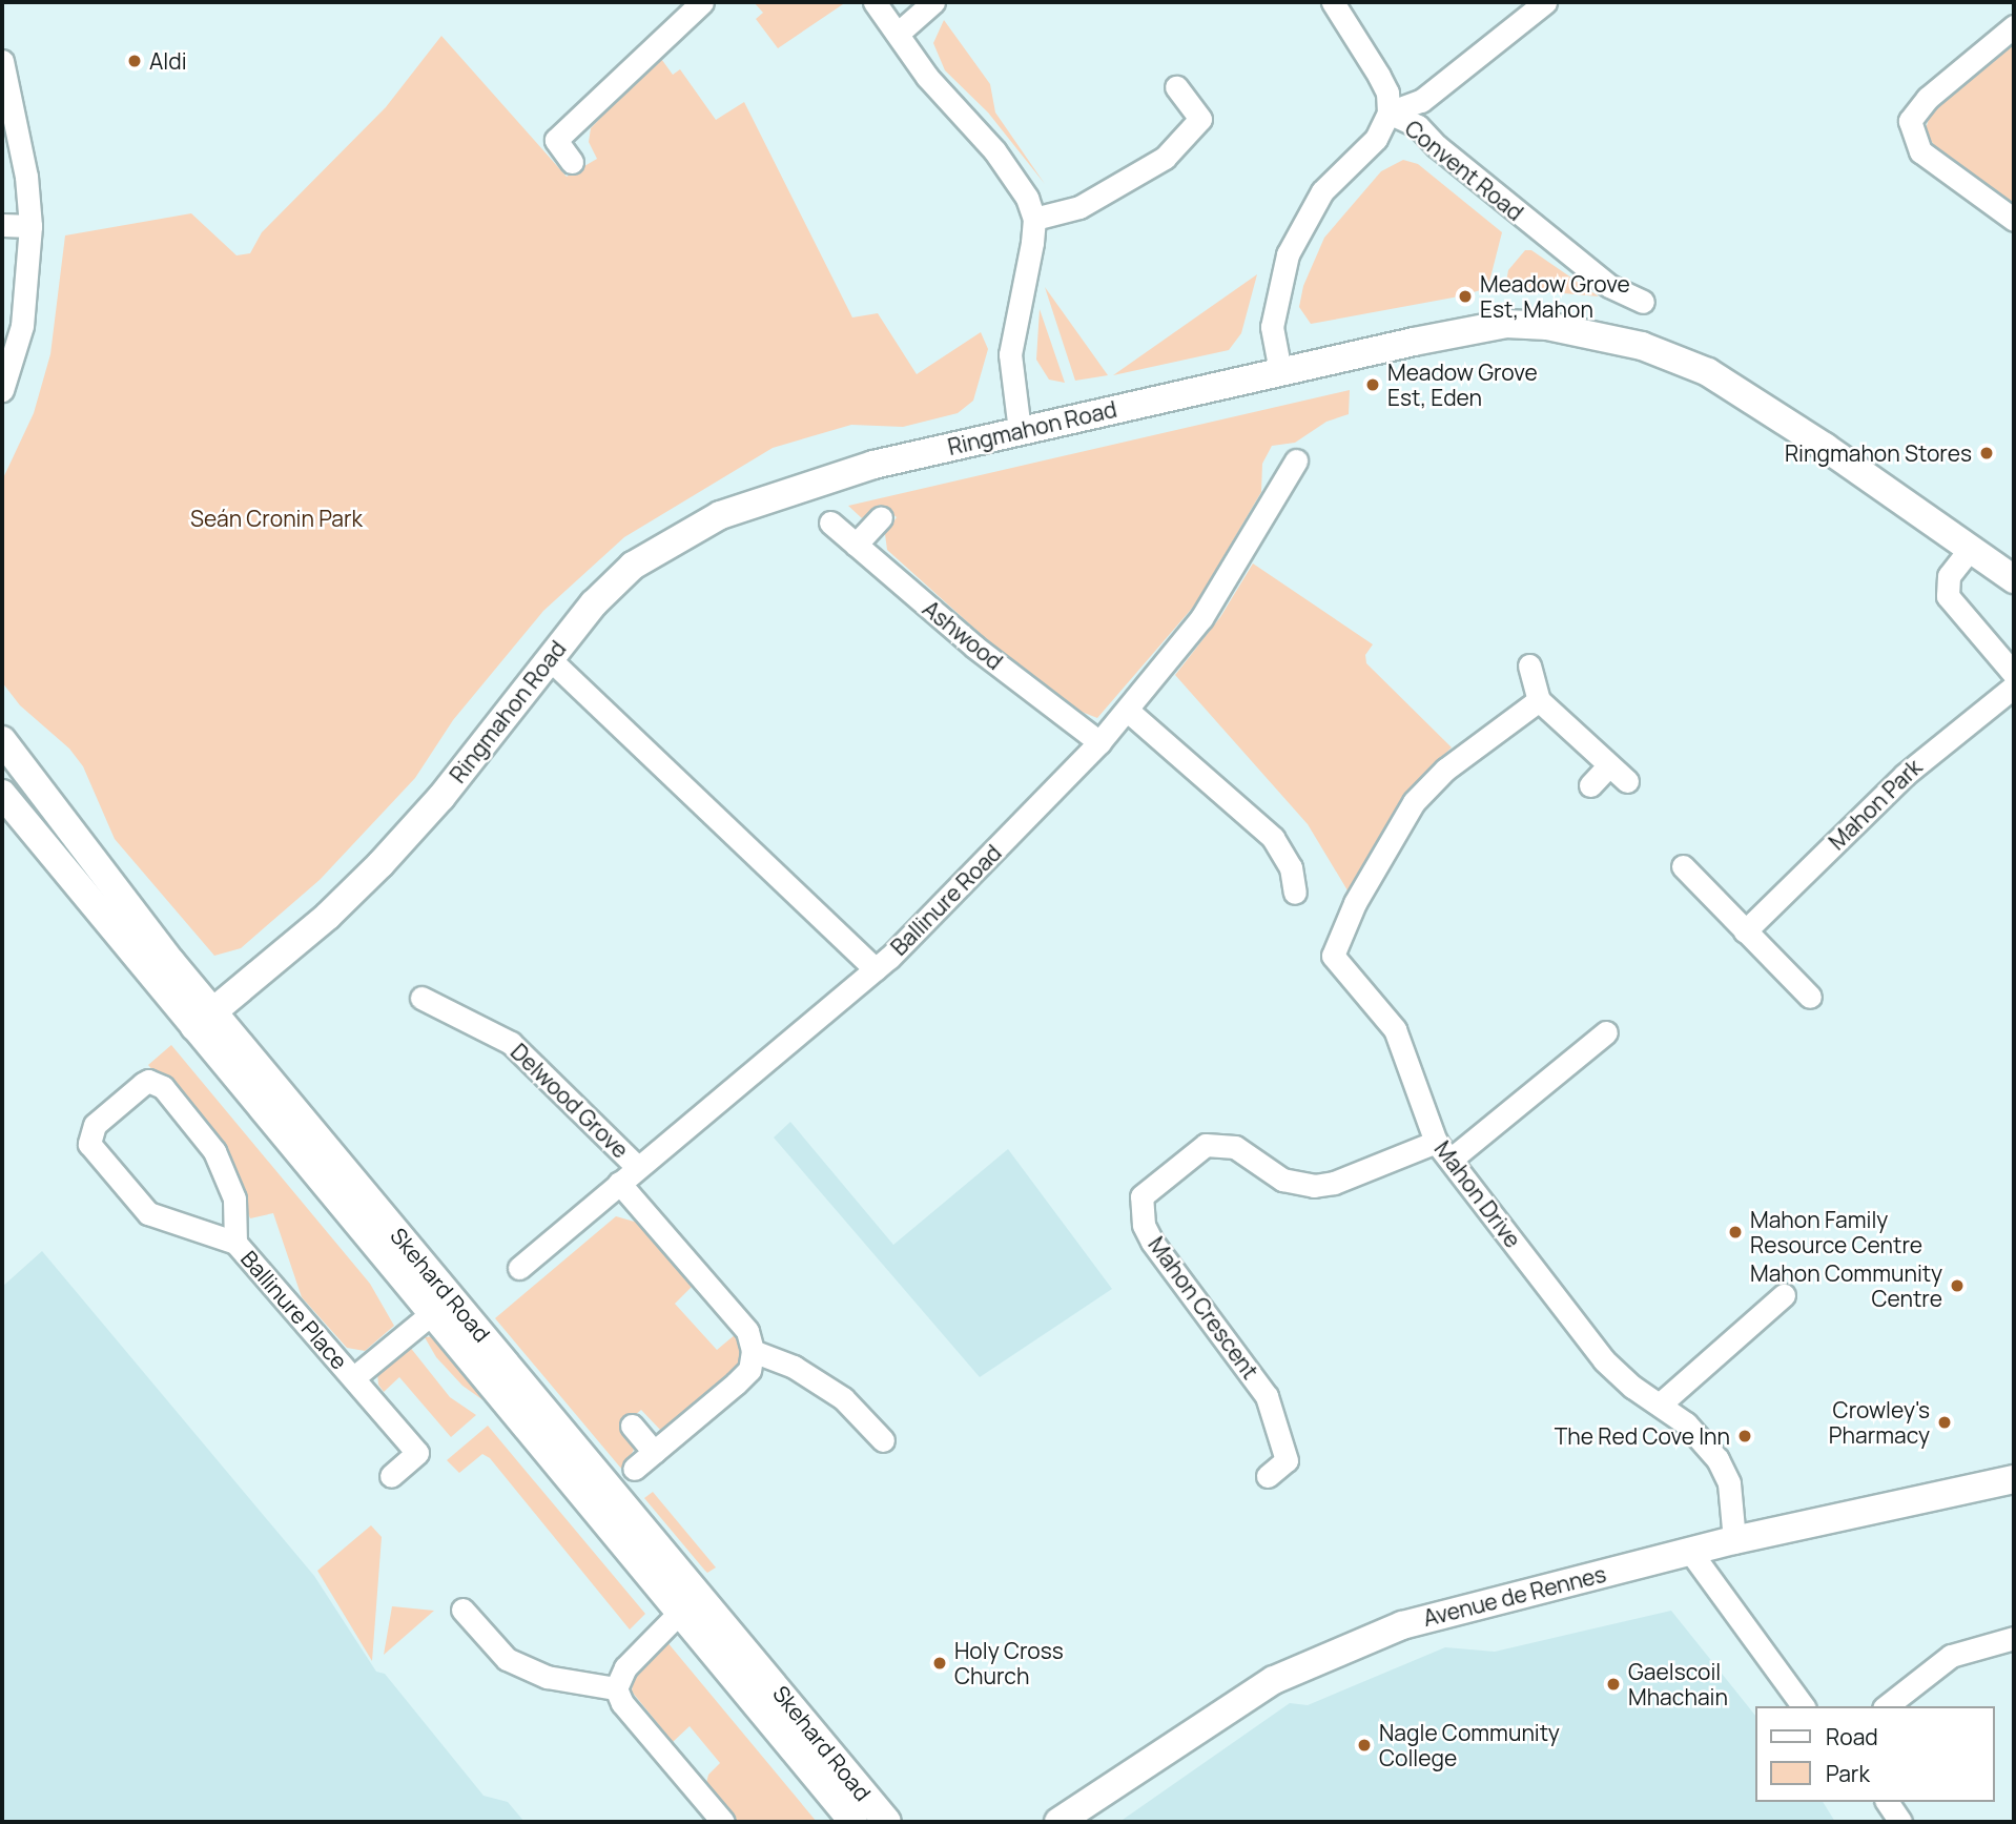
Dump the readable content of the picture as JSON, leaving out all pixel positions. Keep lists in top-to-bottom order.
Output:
{
  "streets": {
    "street": [
      "Convent Road",
      "Ringmahon Road",
      "Ashwood",
      "Mahon Park",
      "Ballinure Road",
      "Delwood Grove",
      "Mahon Drive",
      "Skehard Road",
      "Mahon Crescent",
      "Ballinure Place",
      "Avenue de Rennes"
    ]
  },
  "crossings": [
    ["Ringmahon Road", "Skehard Road"],
    ["Ashwood", "Ballinure Road"],
    ["Ballinure Road", "Delwood Grove"],
    ["Mahon Drive", "Mahon Crescent"],
    ["Mahon Drive", "Avenue de Rennes"],
    ["Skehard Road", "Ballinure Place"]
  ],
  "parks": ["Seán Cronin Park"],
  "places": [
    "Aldi",
    "Meadow Grove Est, Mahon",
    "Meadow Grove Est, Eden",
    "Ringmahon Stores",
    "Mahon Family Resource Centre",
    "Mahon Community Centre",
    "Crowley's Pharmacy",
    "The Red Cove Inn",
    "Holy Cross Church",
    "Gaelscoil Mhachain",
    "Nagle Community College"
  ],
  "legend": ["Road", "Park"]
}
